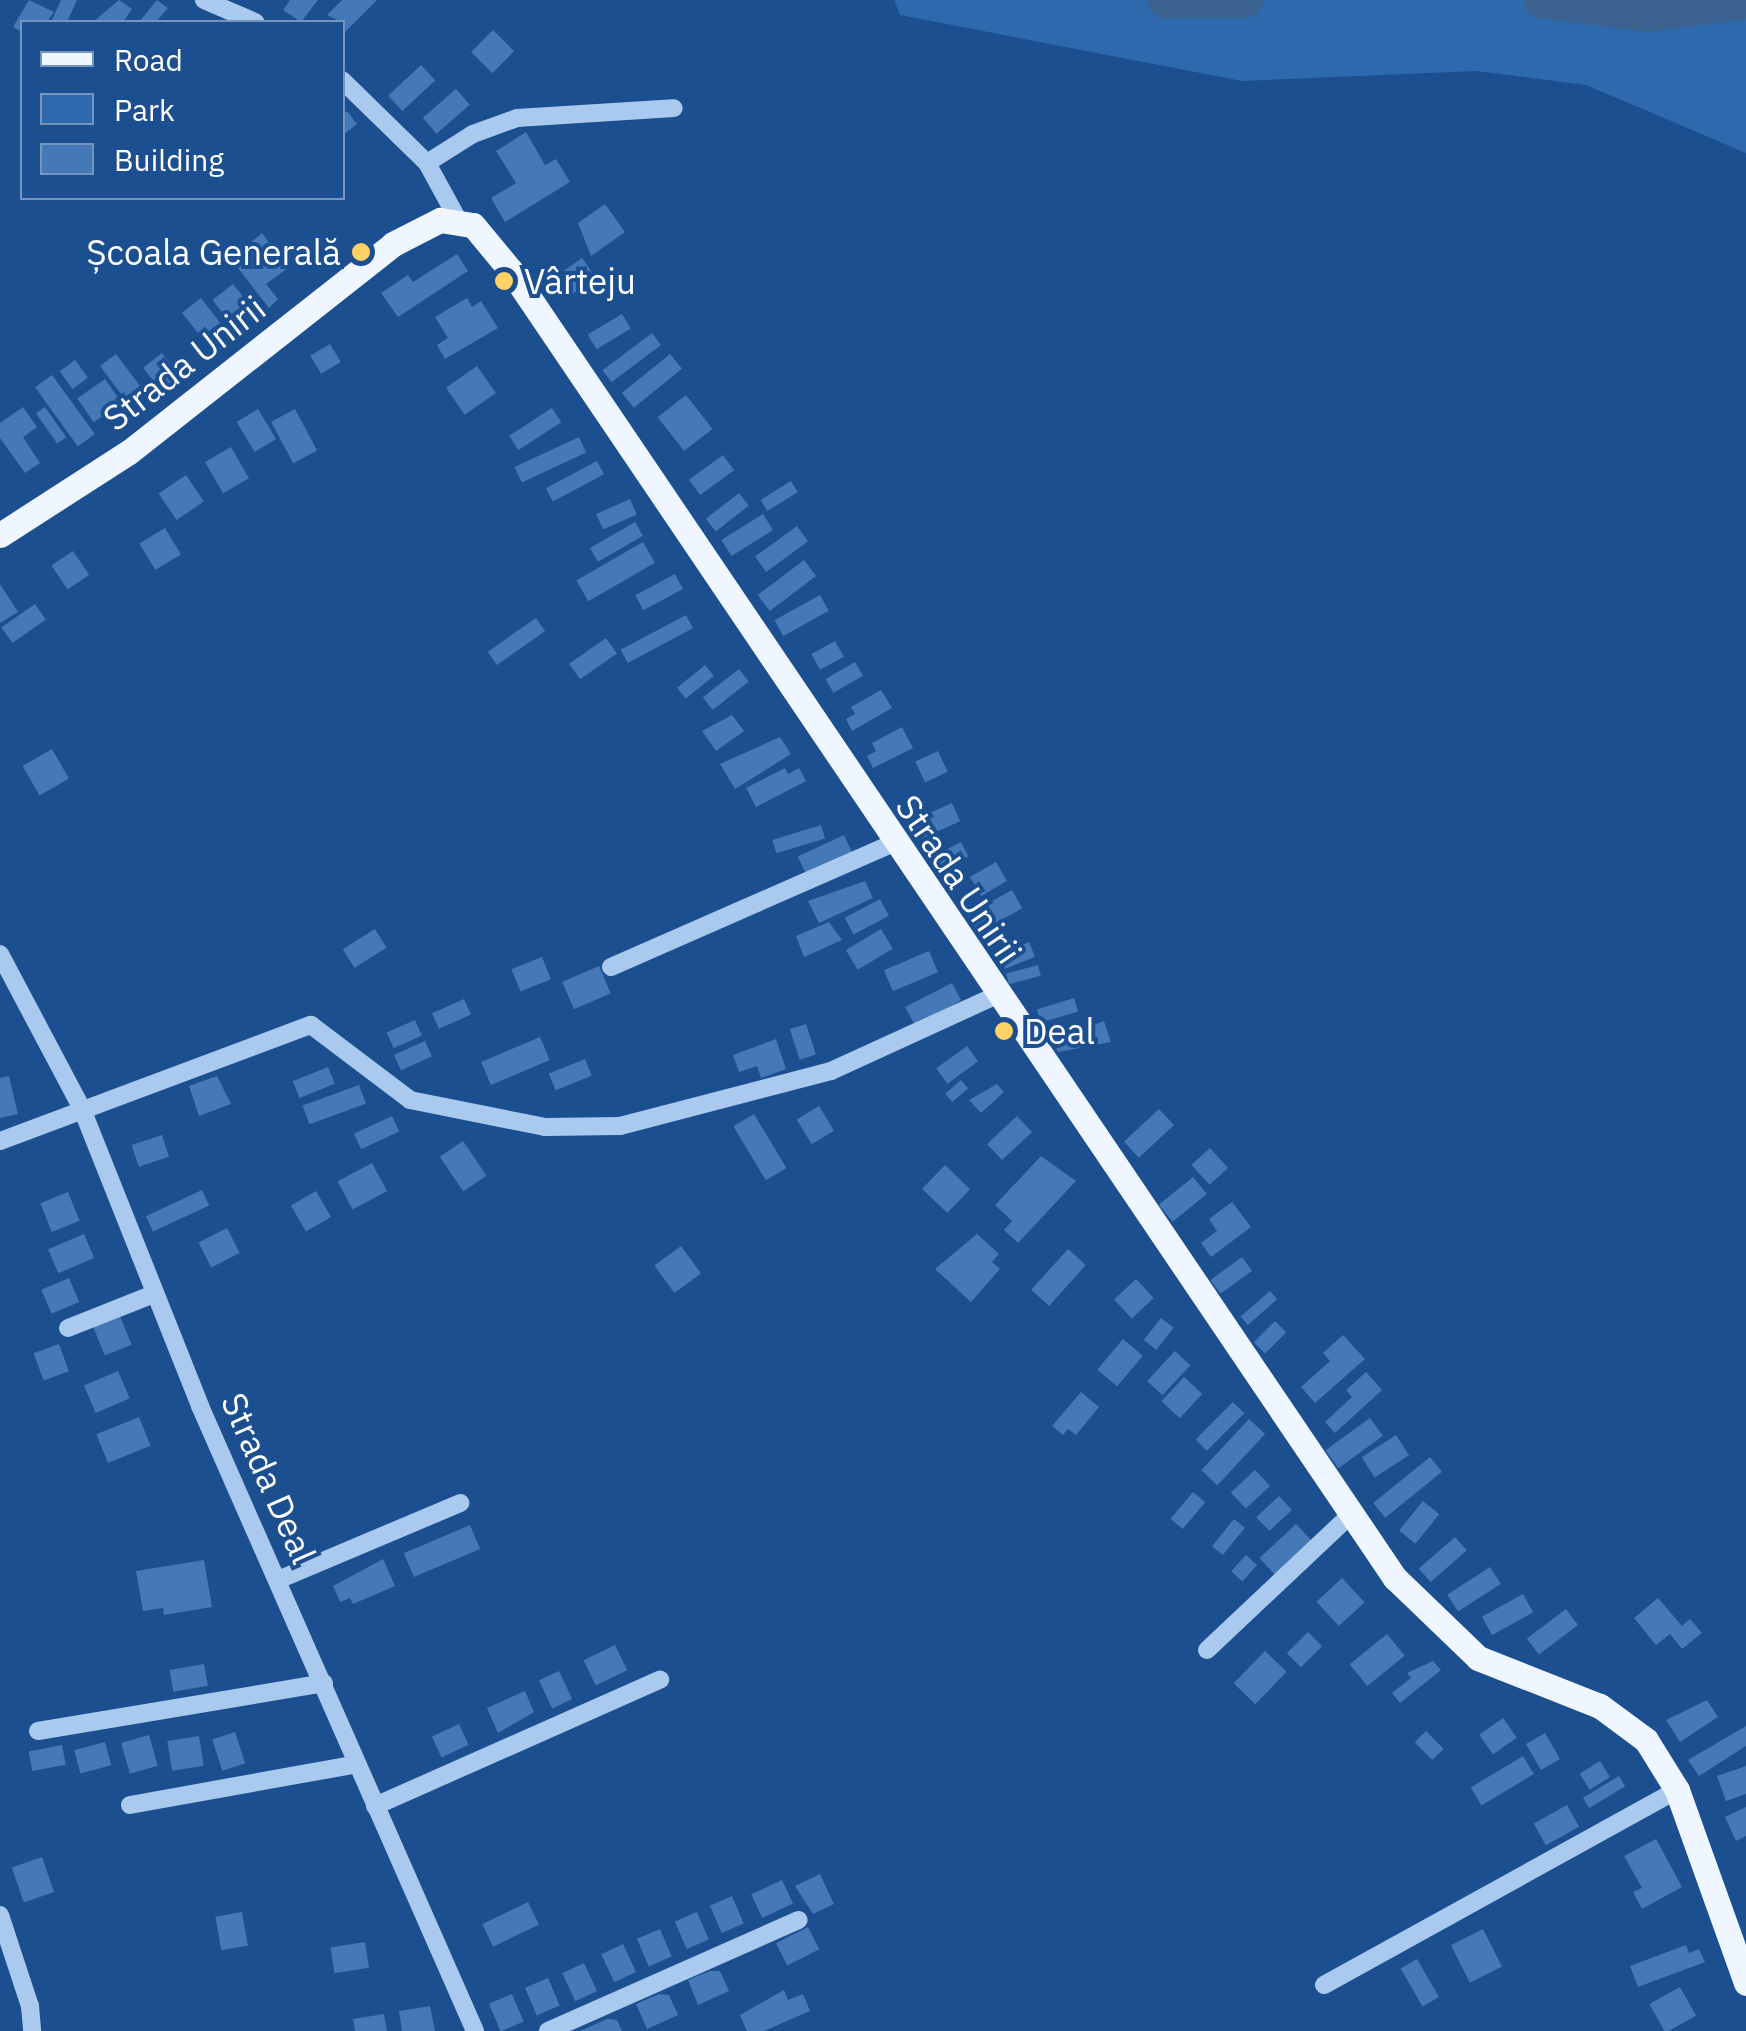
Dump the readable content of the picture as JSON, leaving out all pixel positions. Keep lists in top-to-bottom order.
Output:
{
  "streets": {
    "main road": ["Strada Unirii"],
    "street": ["Strada Deal"]
  },
  "places": ["Școala Generală", "Vârteju", "Deal"],
  "legend": ["Road", "Park", "Building"]
}
